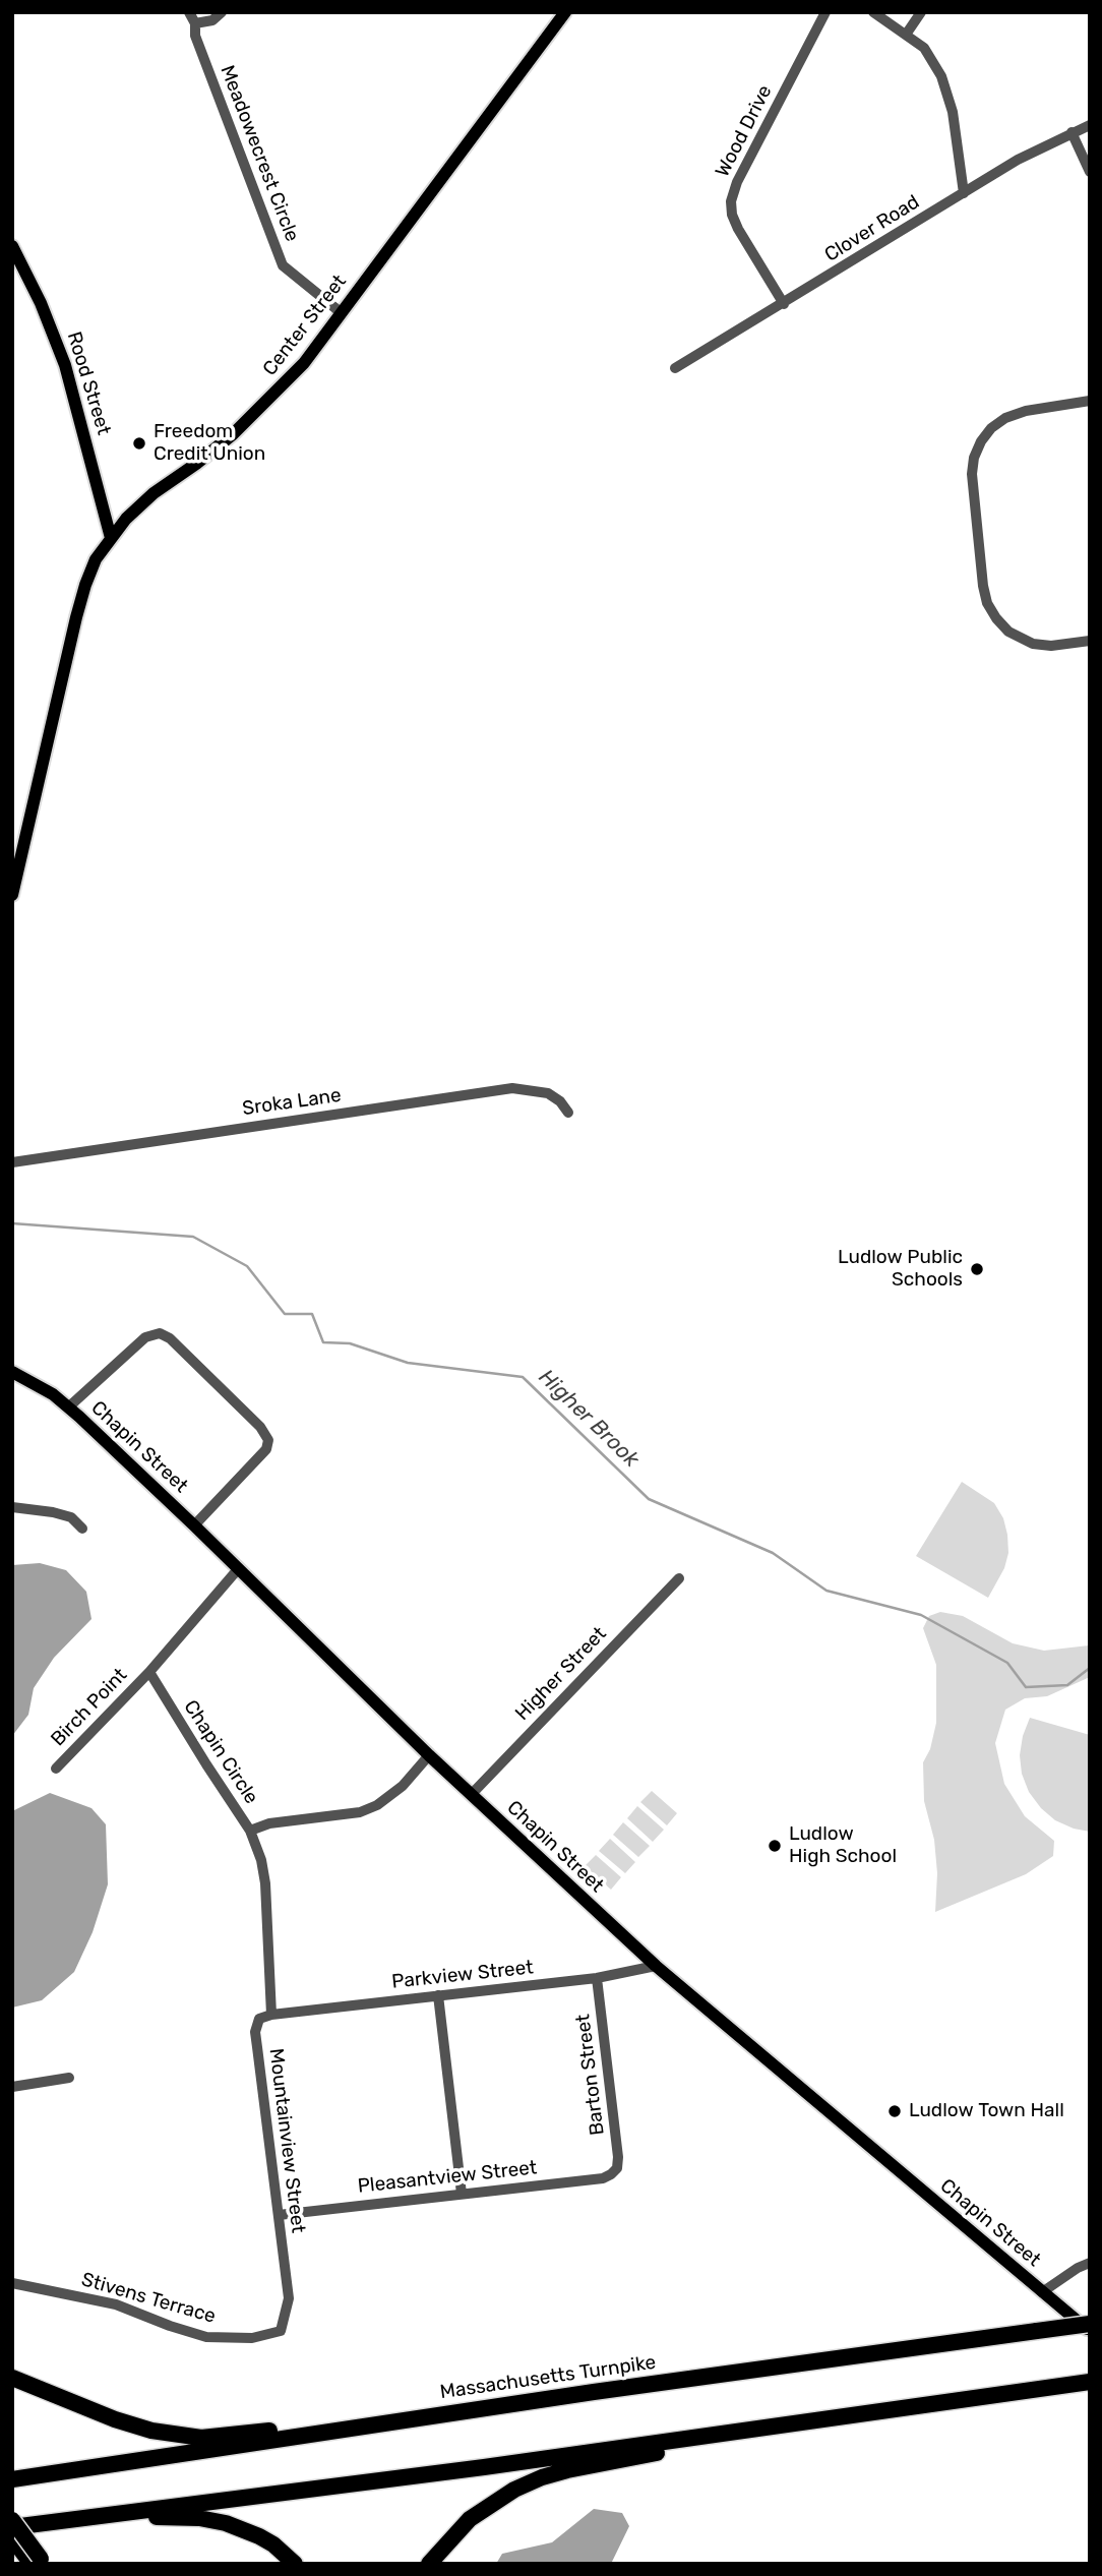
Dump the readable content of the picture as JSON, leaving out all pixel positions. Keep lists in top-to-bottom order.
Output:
{
  "streets": {
    "highway": ["Massachusetts Turnpike"],
    "main road": ["Center Street", "Rood Street", "Chapin Street"],
    "street": [
      "Wood Drive",
      "Meadowecrest Circle",
      "Clover Road",
      "Sroka Lane",
      "Higher Street",
      "Birch Point",
      "Chapin Circle",
      "Parkview Street",
      "Barton Street",
      "Mountainview Street",
      "Pleasantview Street",
      "Stivens Terrace"
    ]
  },
  "crossings": [
    ["Wood Drive", "Clover Road"],
    ["Meadowecrest Circle", "Center Street"],
    ["Center Street", "Rood Street"],
    ["Chapin Street", "Higher Street"],
    ["Chapin Street", "Chapin Circle"],
    ["Chapin Street", "Parkview Street"],
    ["Birch Point", "Chapin Circle"],
    ["Parkview Street", "Barton Street"],
    ["Parkview Street", "Mountainview Street"],
    ["Barton Street", "Pleasantview Street"],
    ["Mountainview Street", "Pleasantview Street"],
    ["Mountainview Street", "Stivens Terrace"]
  ],
  "water": ["Higher Brook"],
  "places": [
    "Freedom Credit Union",
    "Ludlow Public Schools",
    "Ludlow High School",
    "Ludlow Town Hall"
  ]
}
